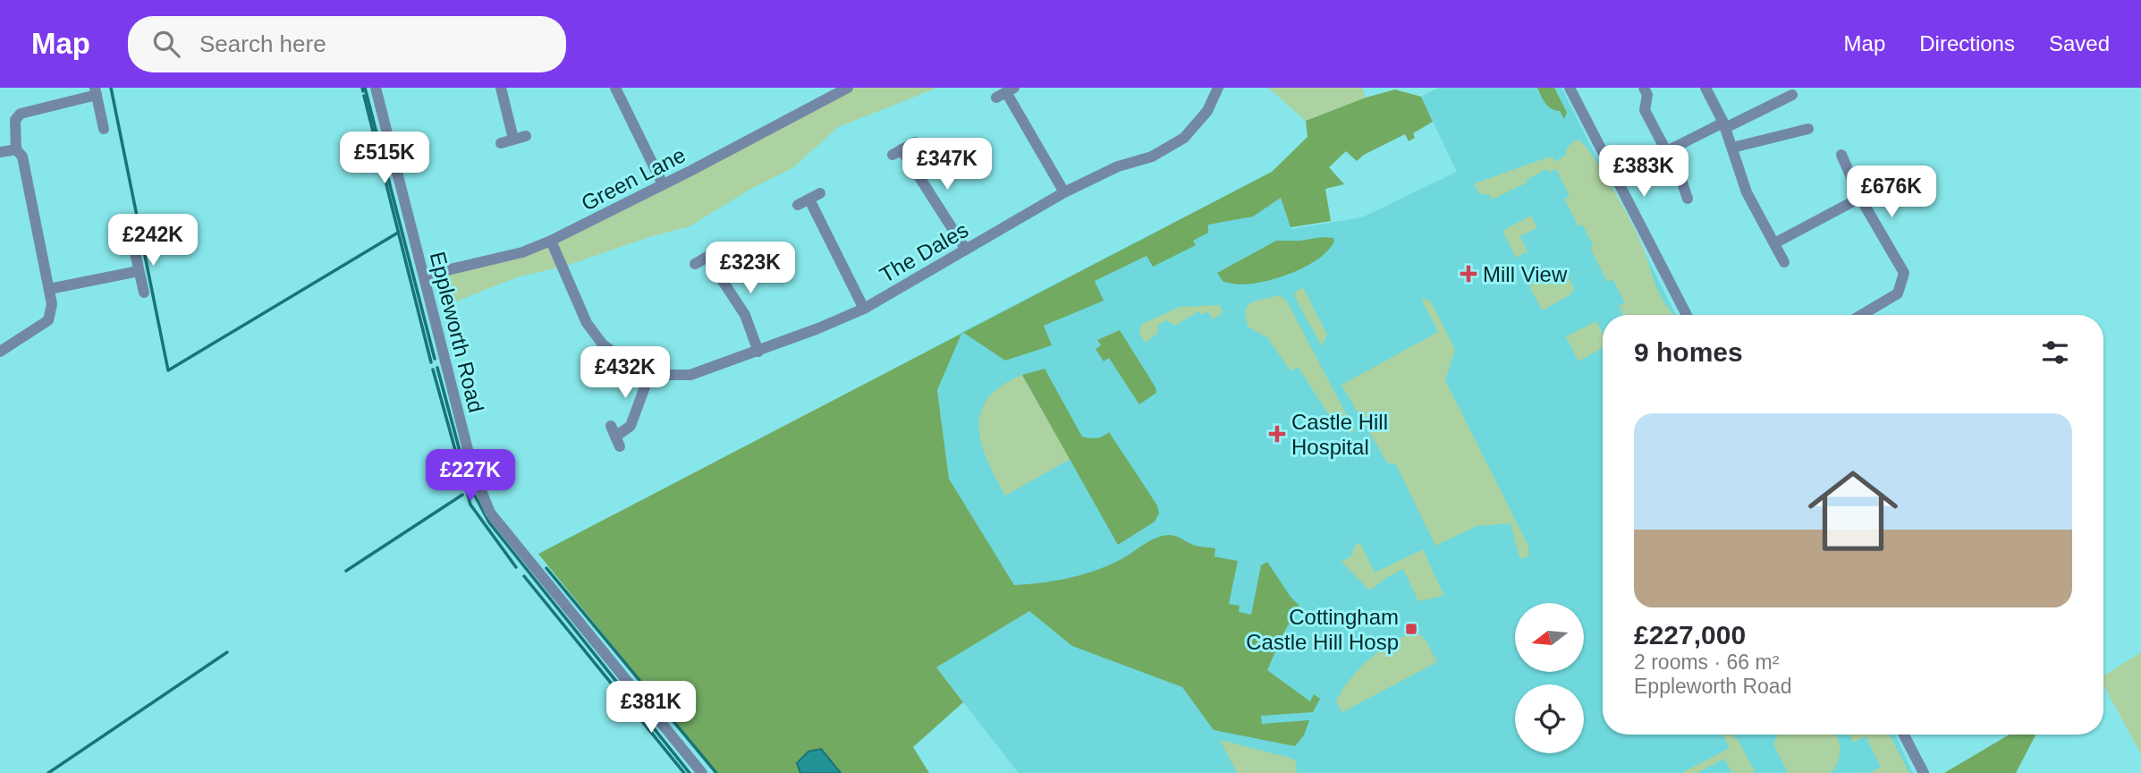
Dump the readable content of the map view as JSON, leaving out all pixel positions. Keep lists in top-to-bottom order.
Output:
{
  "streets": {
    "street": ["Green Lane", "The Dales", "Eppleworth Road"]
  },
  "crossings": [
    ["Green Lane", "Eppleworth Road"]
  ],
  "places": {
    "health": ["Mill View", "Castle Hill Hospital"],
    "transit": ["Cottingham Castle Hill Hosp"]
  },
  "north": "left",
  "page": {
    "header": "Map",
    "search": "Search here",
    "nav": ["Map", "Directions", "Saved"],
    "price": [
      "£515K",
      "£347K",
      "£383K",
      "£676K",
      "£242K",
      "£323K",
      "£432K",
      "£227K",
      "£381K"
    ],
    "heading": "9 homes",
    "list": [
      {
        "name": "£227,000",
        "note": "2 rooms · 66 m² · Eppleworth Road"
      }
    ]
  }
}
